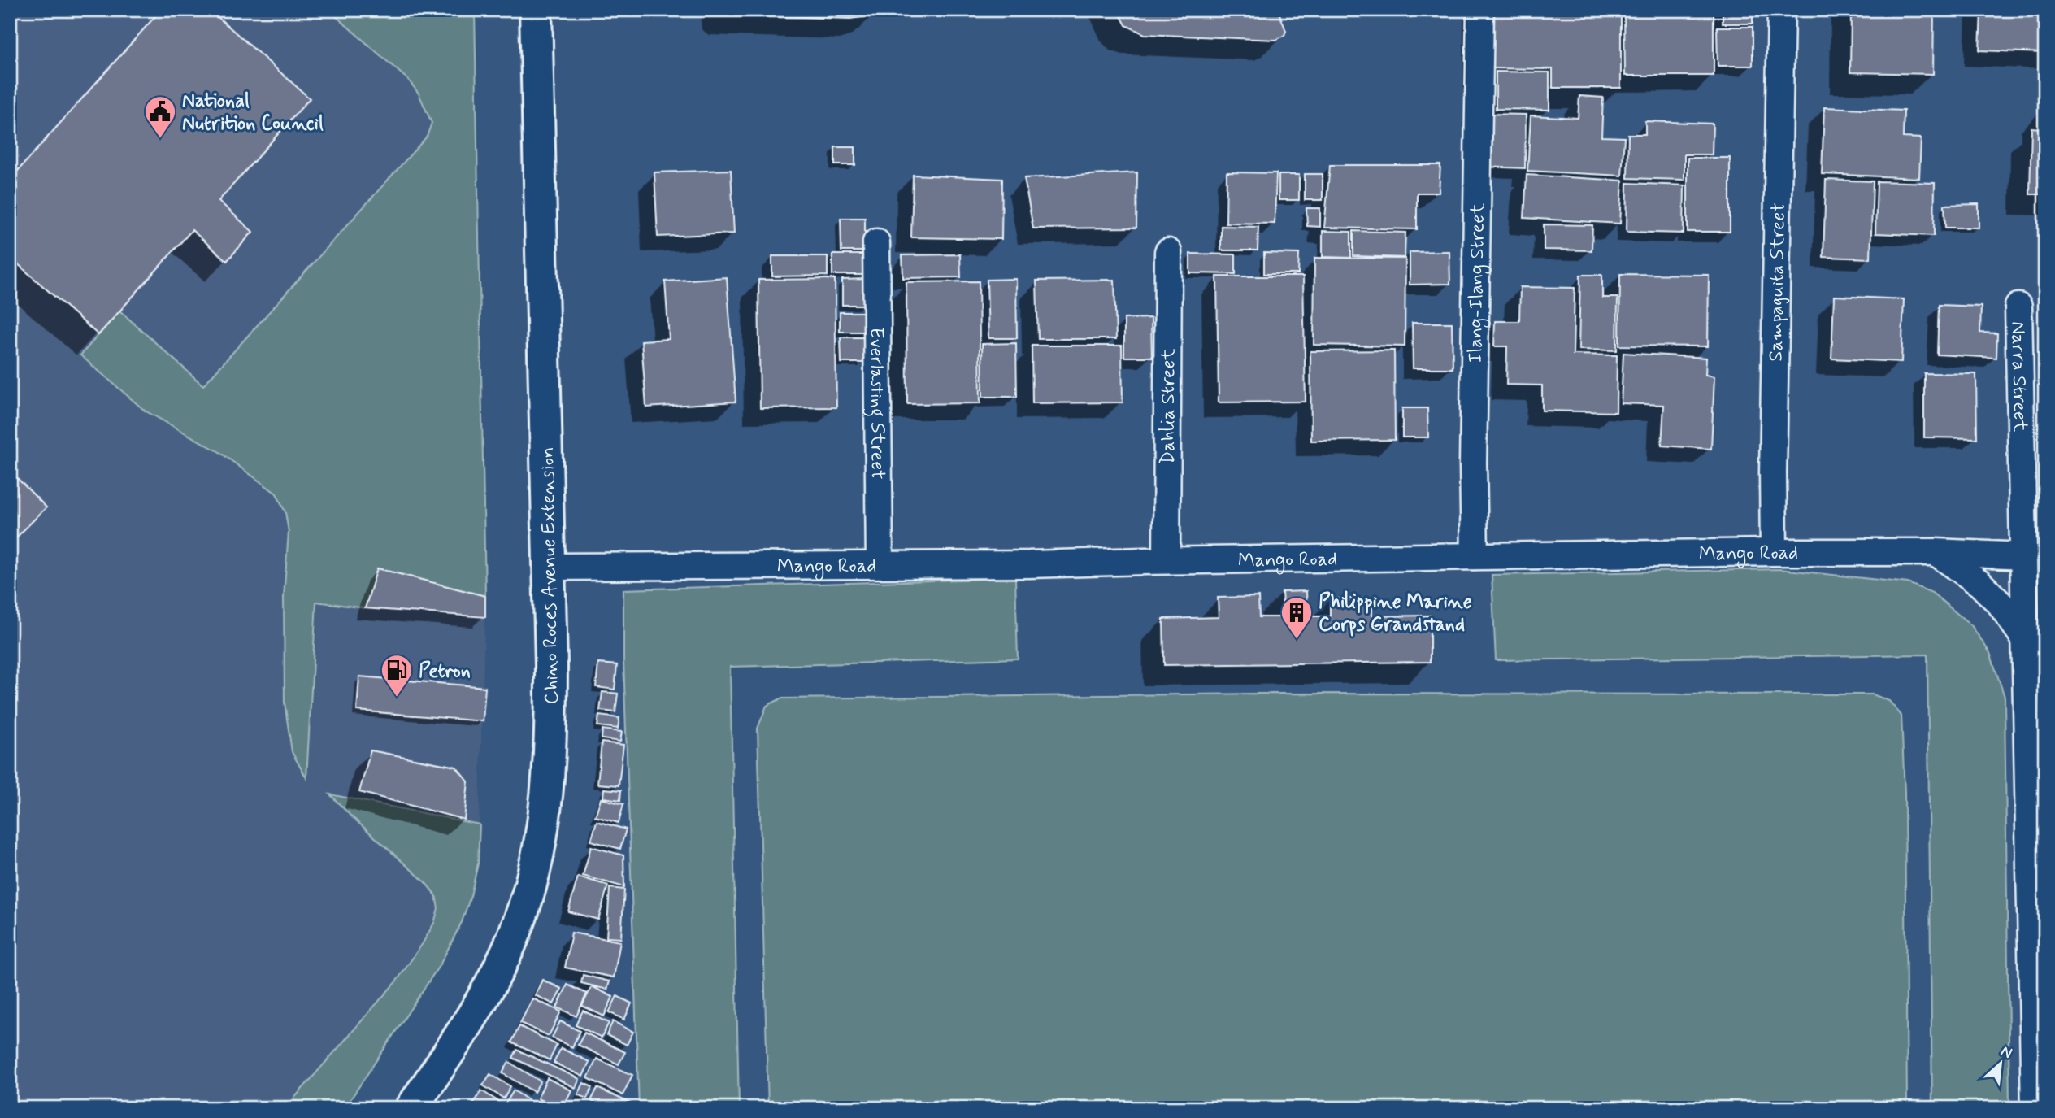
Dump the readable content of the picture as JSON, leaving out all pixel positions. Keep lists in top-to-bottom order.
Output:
{
  "streets": {
    "main road": ["Chino Roces Avenue Extension"],
    "street": [
      "Sampaguita Street",
      "Ilang-Ilang Street",
      "Narra Street",
      "Everlasting Street",
      "Dahlia Street",
      "Mango Road"
    ]
  },
  "crossings": [
    ["Sampaguita Street", "Mango Road"],
    ["Ilang-Ilang Street", "Mango Road"],
    ["Narra Street", "Mango Road"],
    ["Everlasting Street", "Mango Road"],
    ["Dahlia Street", "Mango Road"],
    ["Mango Road", "Chino Roces Avenue Extension"]
  ],
  "places": {
    "public building": ["National Nutrition Council"],
    "building": ["Philippine Marine Corps Grandstand"],
    "fuel station": ["Petron"]
  },
  "north": "top right"
}
